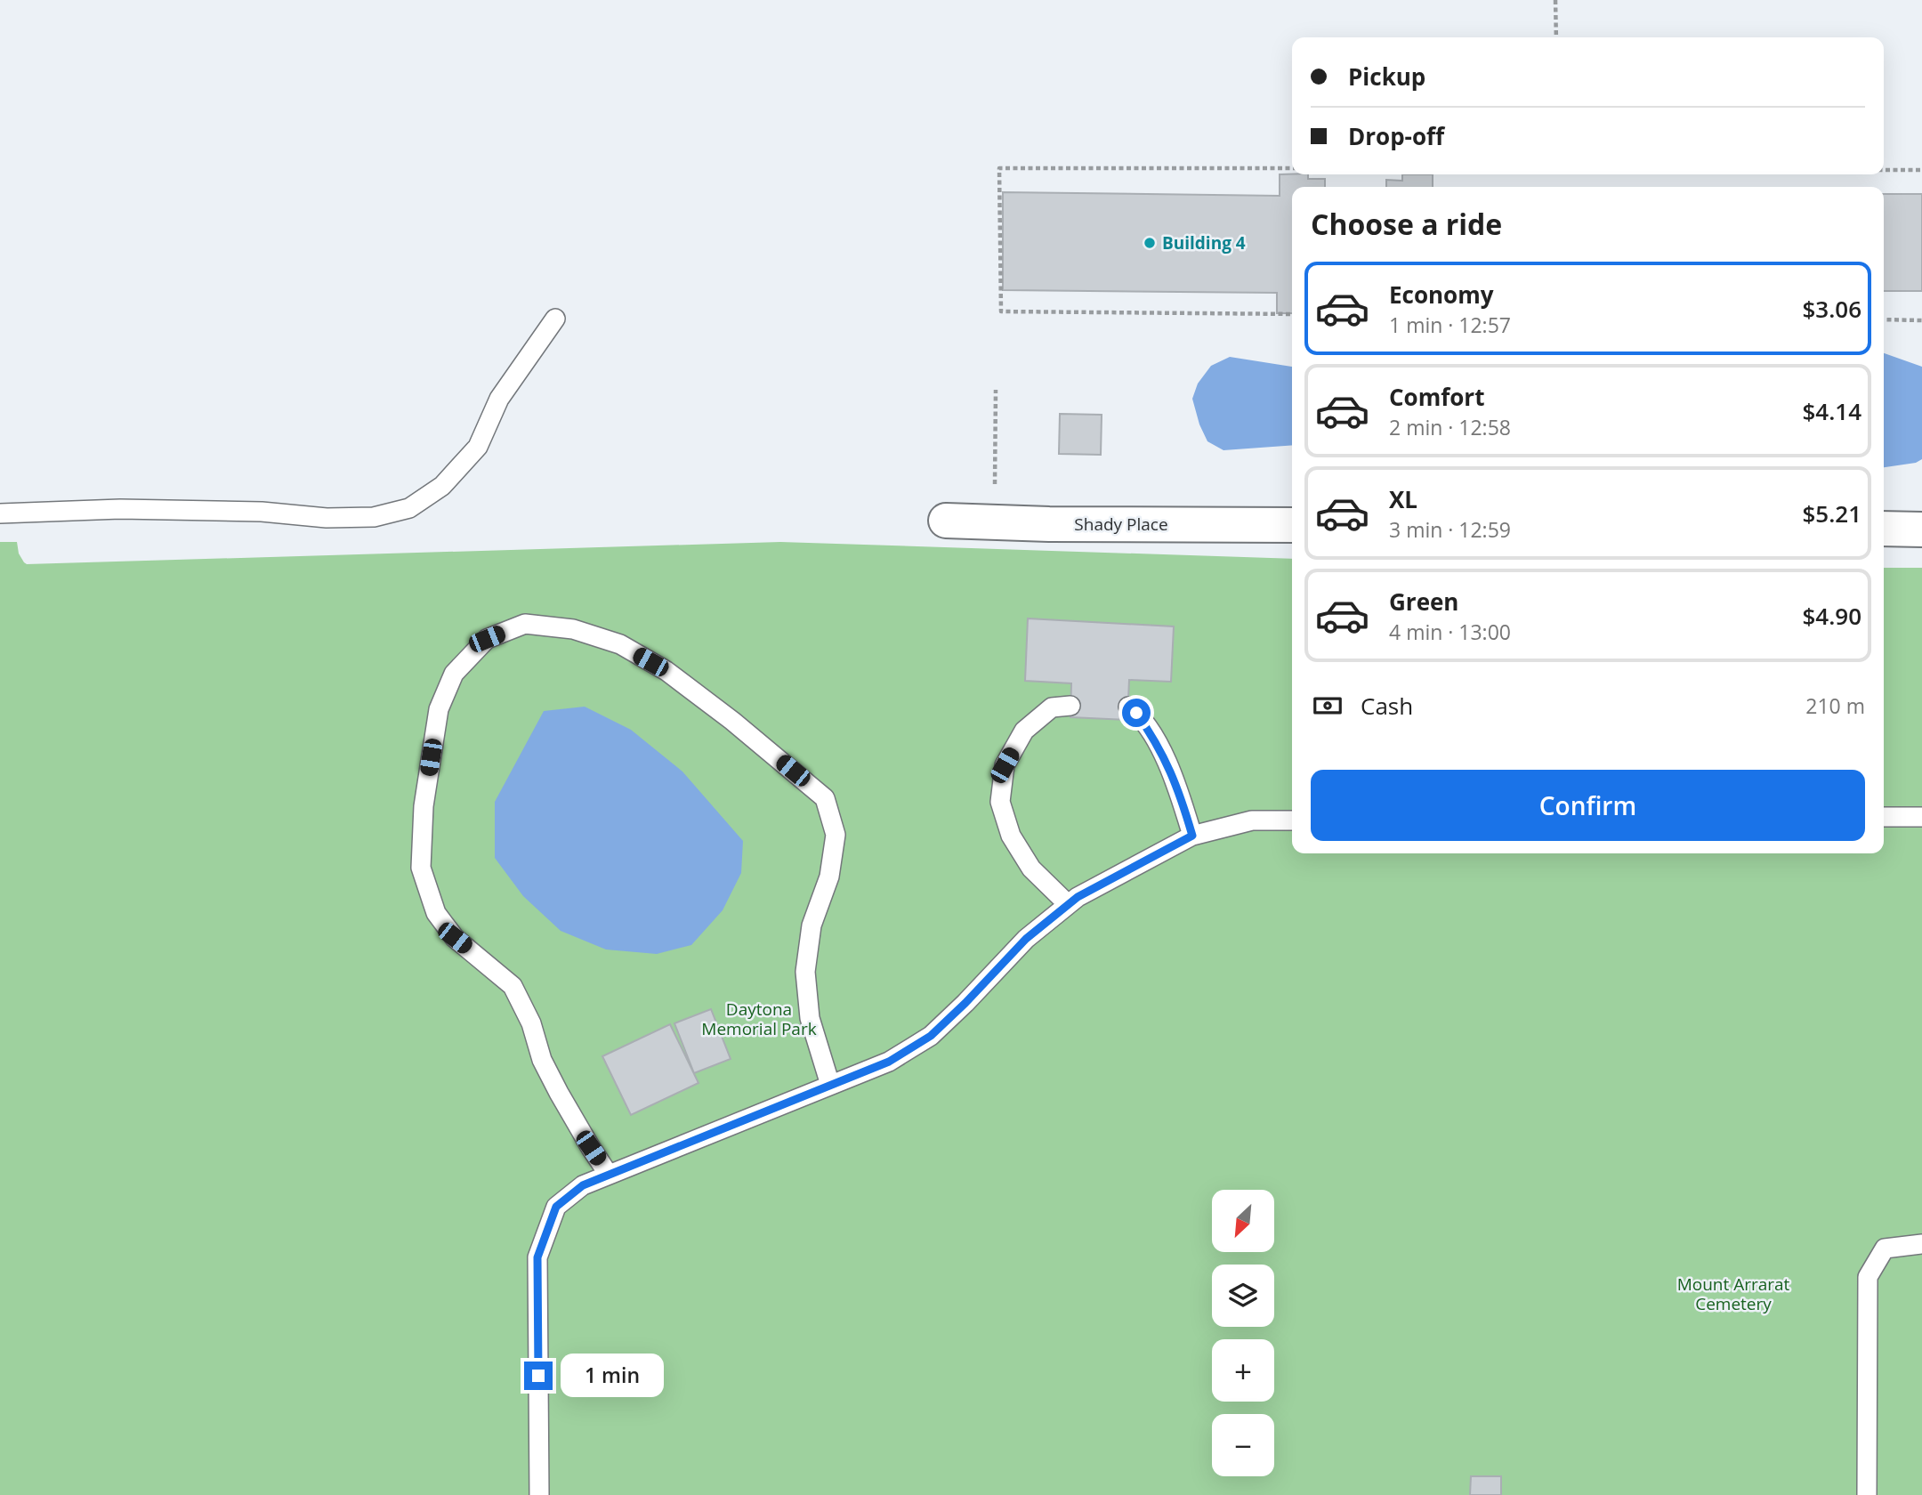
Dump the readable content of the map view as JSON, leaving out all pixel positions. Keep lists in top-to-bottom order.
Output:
{
  "streets": {
    "street": ["Shady Place"]
  },
  "parks": ["Daytona Memorial Park", "Mount Arrarat Cemetery"],
  "places": ["Building 4"],
  "north": "bottom left",
  "page": {
    "banner": ["Pickup", "Drop-off"],
    "heading": "Choose a ride",
    "list": [
      {
        "name": "Economy",
        "note": "1 min · 12:57",
        "value": "$3.06"
      },
      {
        "name": "Comfort",
        "note": "2 min · 12:58",
        "value": "$4.14"
      },
      {
        "name": "XL",
        "note": "3 min · 12:59",
        "value": "$5.21"
      },
      {
        "name": "Green",
        "note": "4 min · 13:00",
        "value": "$4.90"
      }
    ],
    "pay": ["Cash", "210 m"],
    "buttons": "Confirm",
    "map_buttons": ["+", "−"],
    "bubble": "1 min"
  }
}
